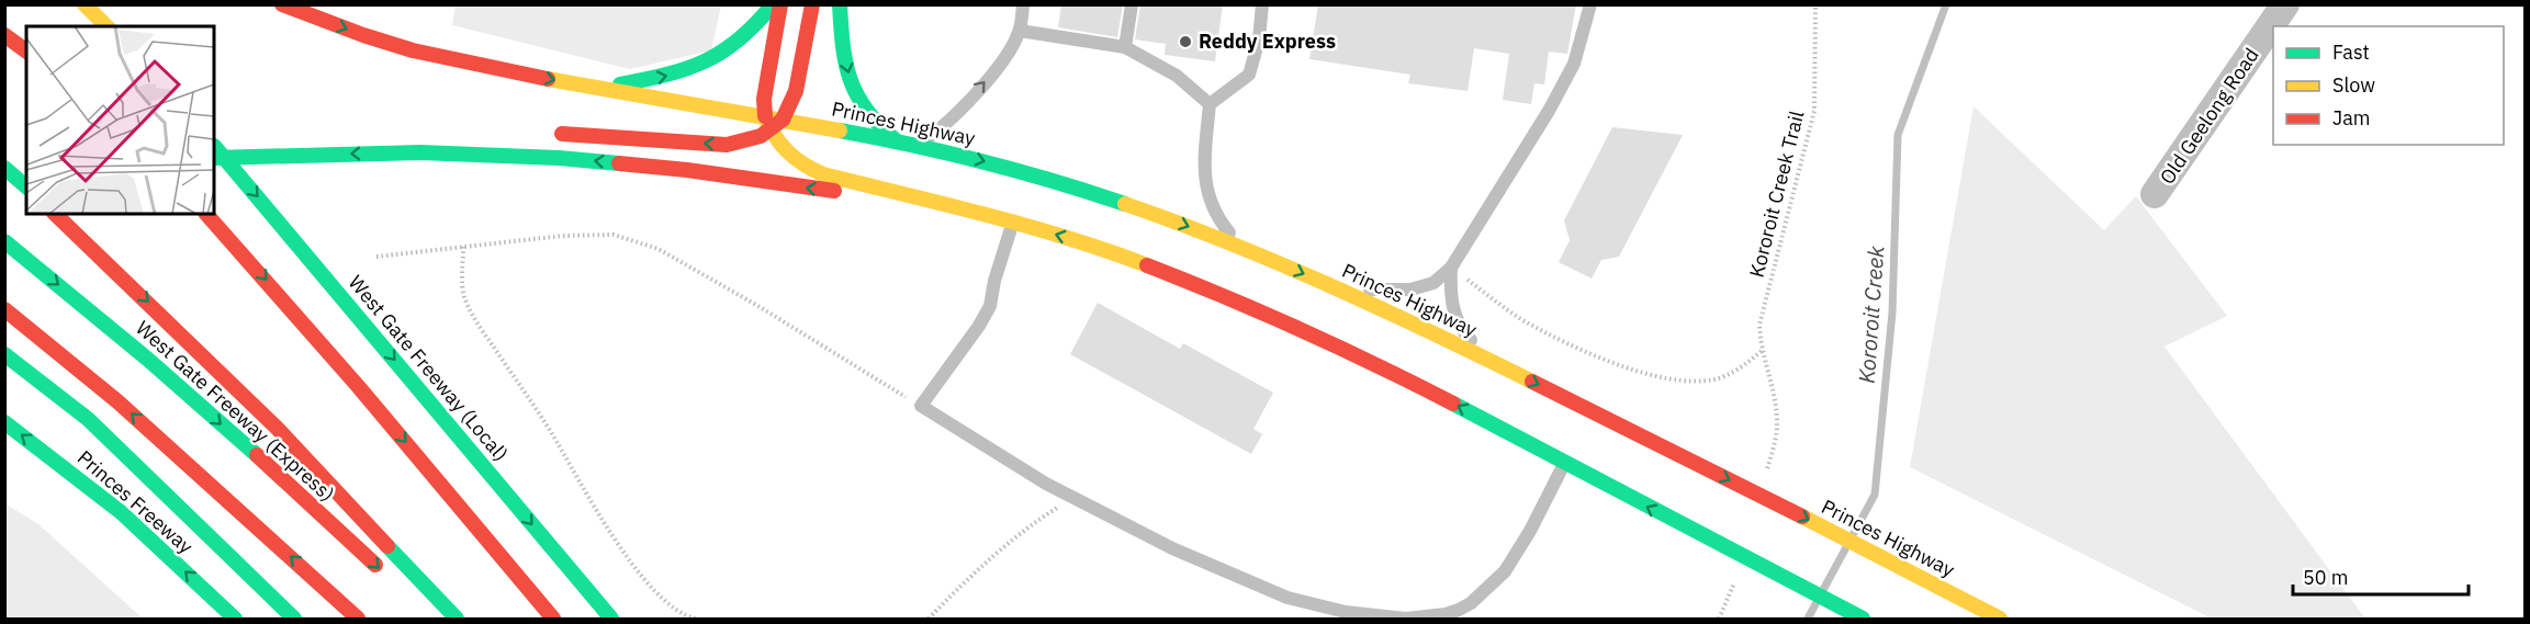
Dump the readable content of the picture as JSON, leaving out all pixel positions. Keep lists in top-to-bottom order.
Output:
{
  "streets": {
    "main road": [
      "Princes Highway",
      "West Gate Freeway (Local)",
      "West Gate Freeway (Express)",
      "Princes Freeway"
    ],
    "street": ["Old Geelong Road"],
    "path": ["Kororoit Creek Trail"]
  },
  "water": ["Kororoit Creek"],
  "places": ["Reddy Express"],
  "legend": ["Fast", "Slow", "Jam"],
  "scale_bar": "50 m"
}
